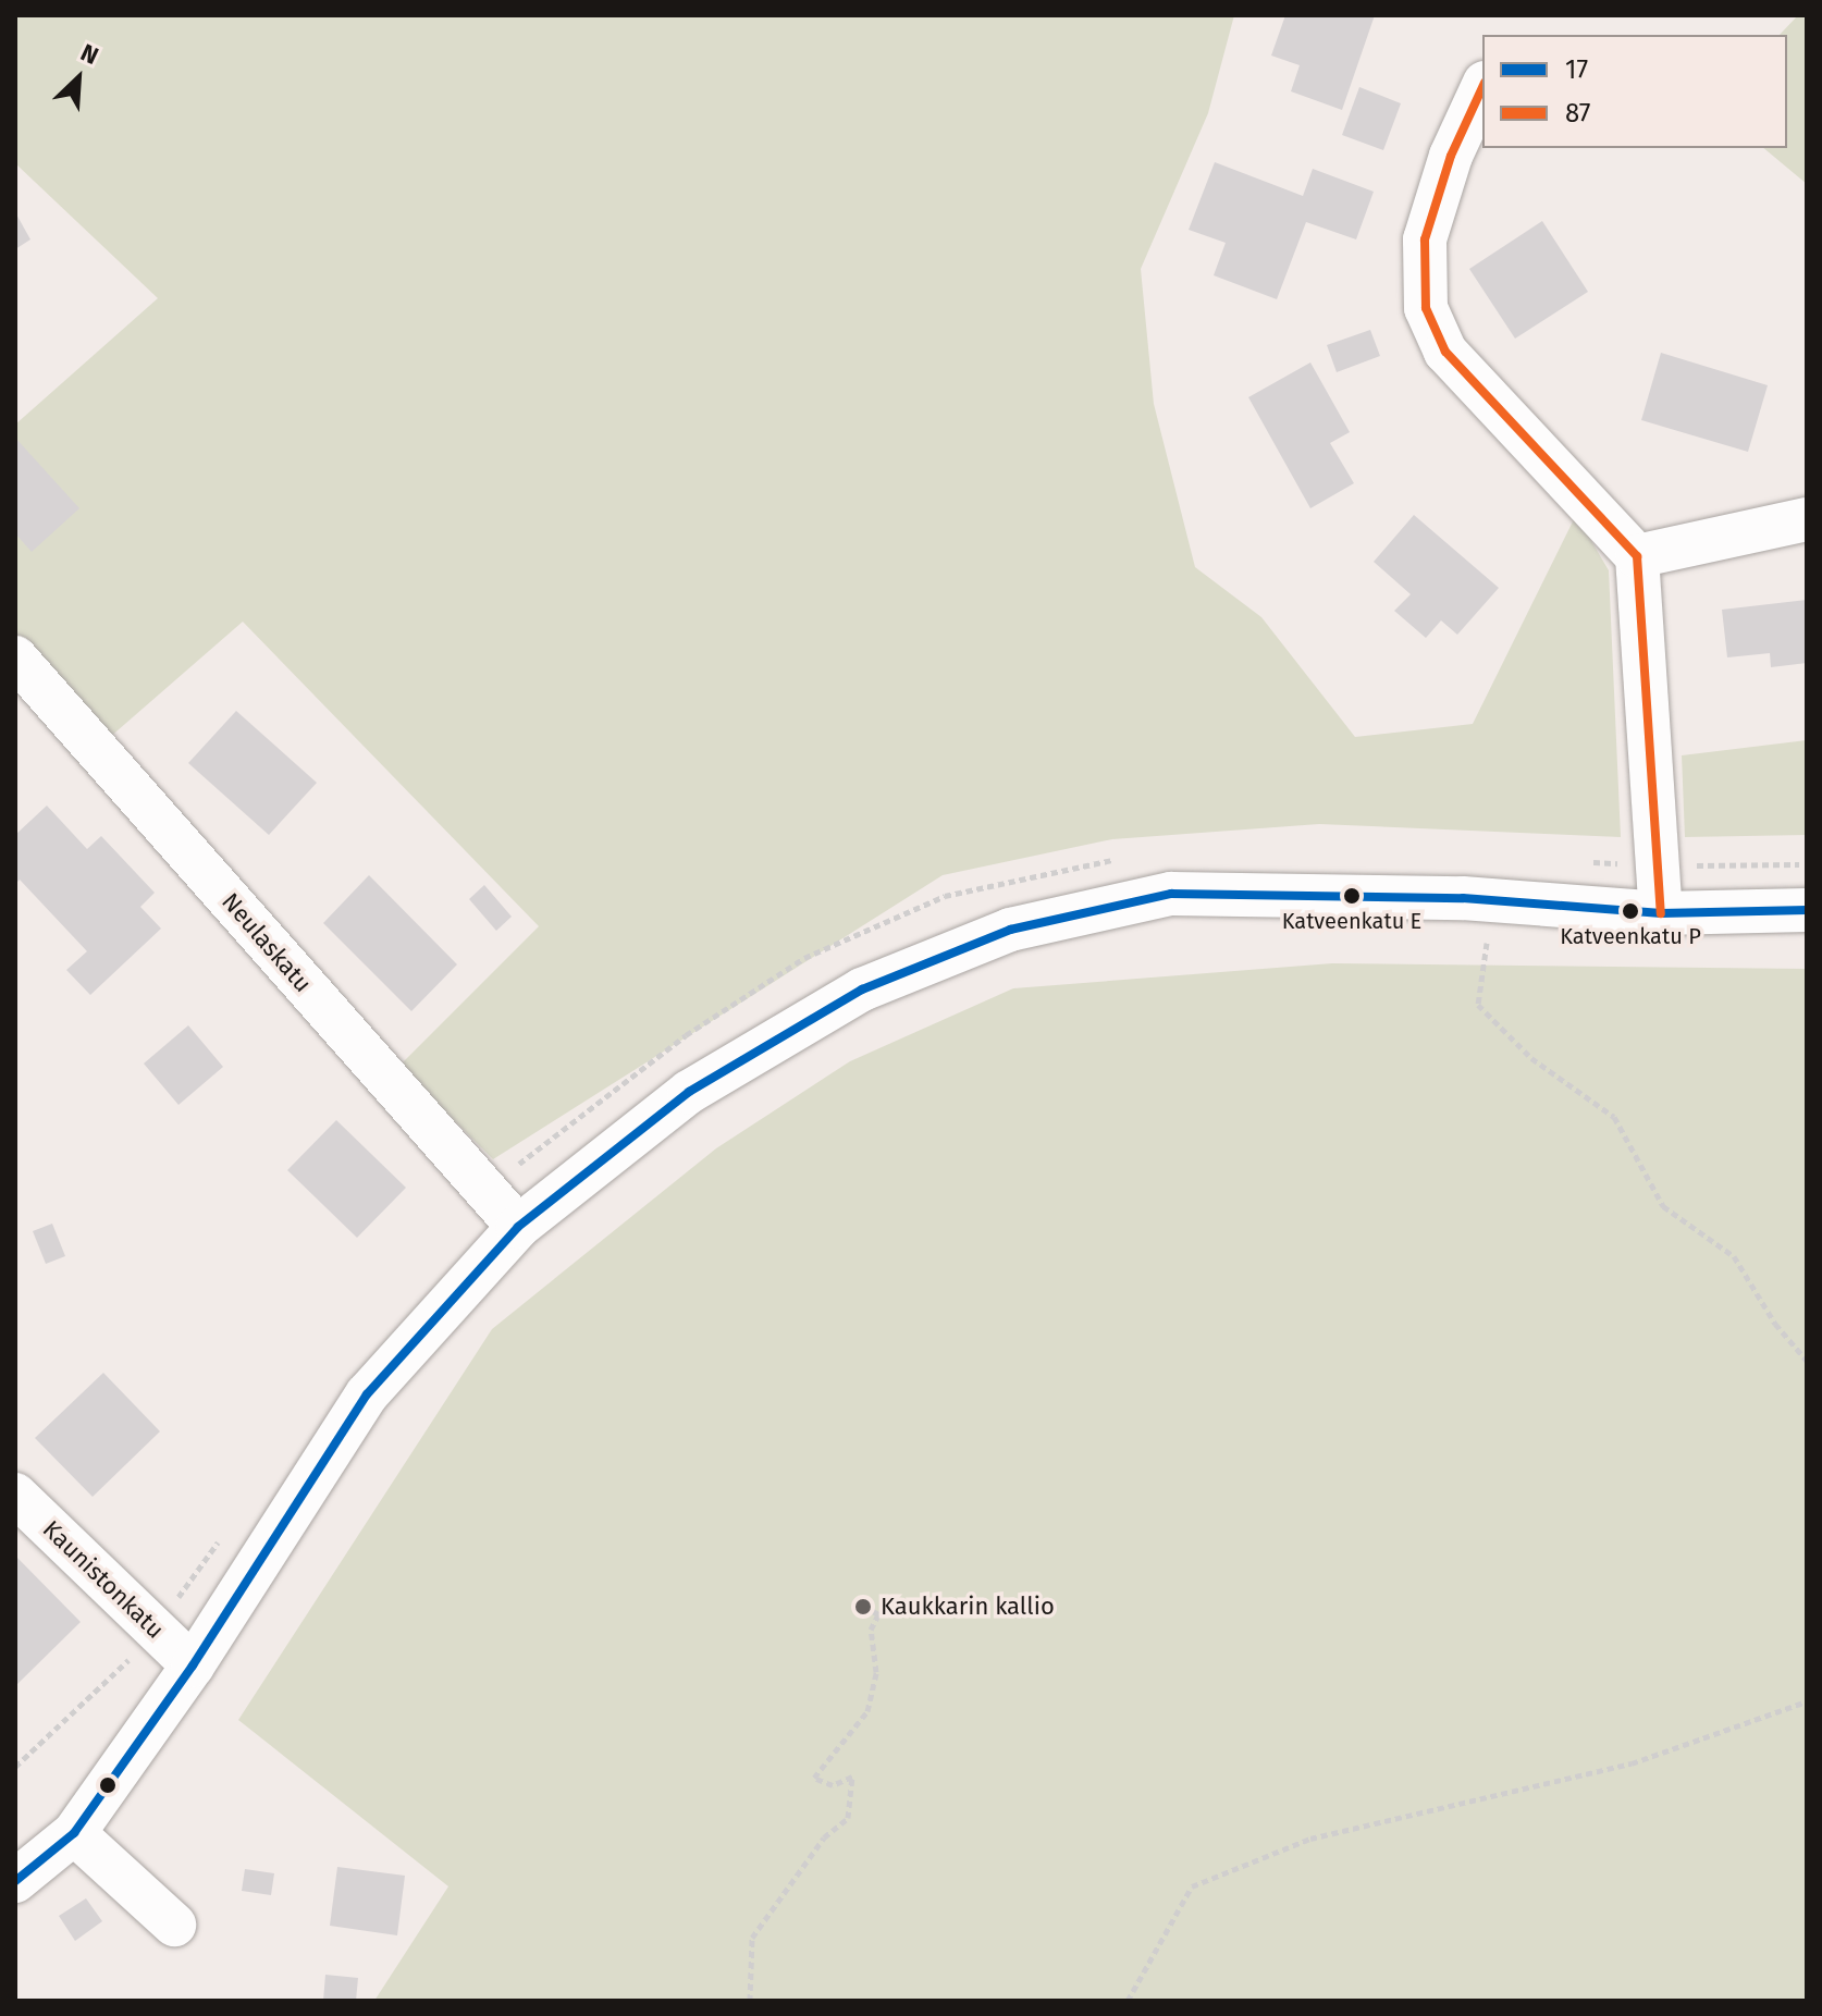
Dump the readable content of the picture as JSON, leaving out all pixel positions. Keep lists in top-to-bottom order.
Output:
{
  "streets": {
    "street": ["Neulaskatu", "Kaunistonkatu"]
  },
  "places": ["Katveenkatu E", "Katveenkatu P", "Kaukkarin kallio"],
  "lines": ["transit line 87", "transit line 17"],
  "legend": ["17", "87"],
  "north": "top right"
}
